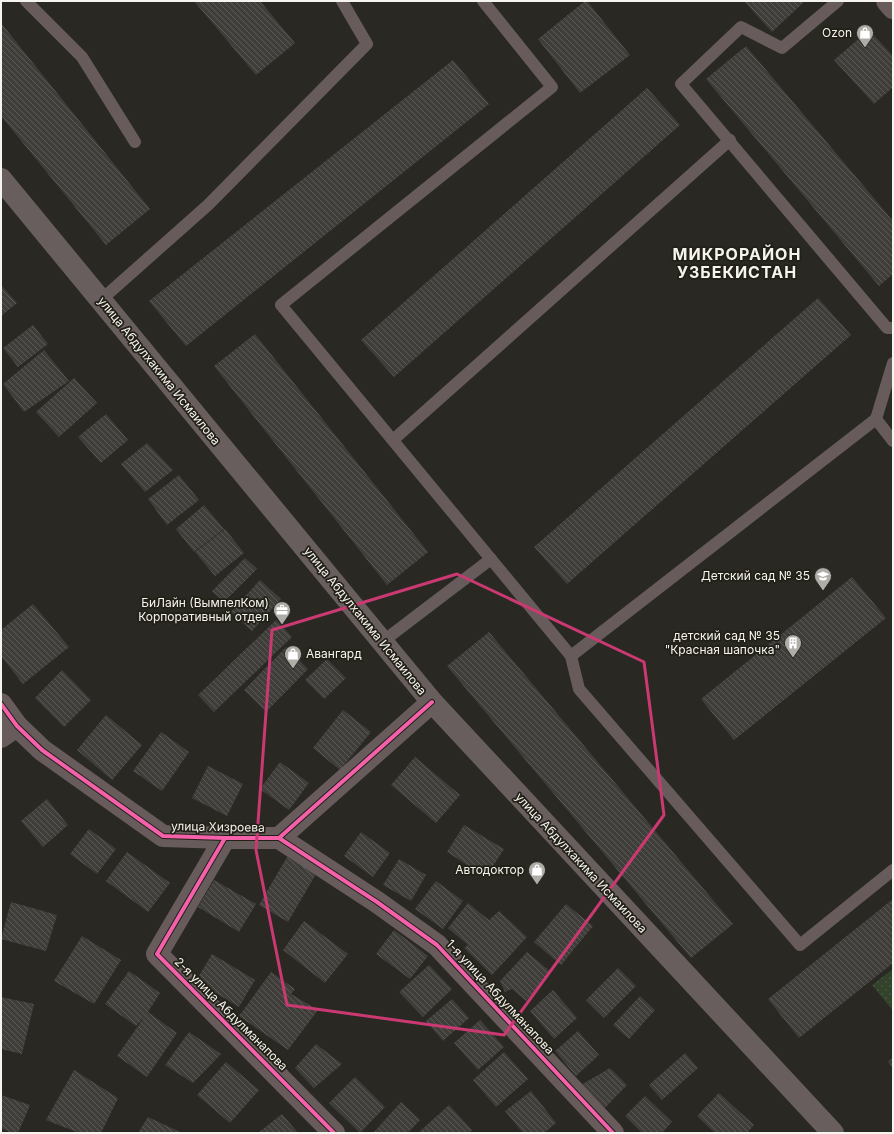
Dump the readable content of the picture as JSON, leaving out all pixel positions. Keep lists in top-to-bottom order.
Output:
{
  "streets": {
    "main road": ["улица Абдулхакима Исмаилова"],
    "street": ["улица Хизроева", "1-я улица Абдулманапова", "2-я улица Абдулманапова"]
  },
  "crossings": [
    ["улица Абдулхакима Исмаилова", "улица Хизроева"],
    ["улица Хизроева", "1-я улица Абдулманапова"],
    ["улица Хизроева", "2-я улица Абдулманапова"]
  ],
  "districts": ["МИКРОРАЙОН УЗБЕКИСТАН"],
  "places": {
    "shop": ["Ozon", "Авангард", "Автодоктор"],
    "school or university": ["Детский сад № 35"],
    "office": ["БиЛайн (ВымпелКом) Корпоративный отдел"],
    "building": ["детский сад № 35 \"Красная шапочка\""]
  }
}
